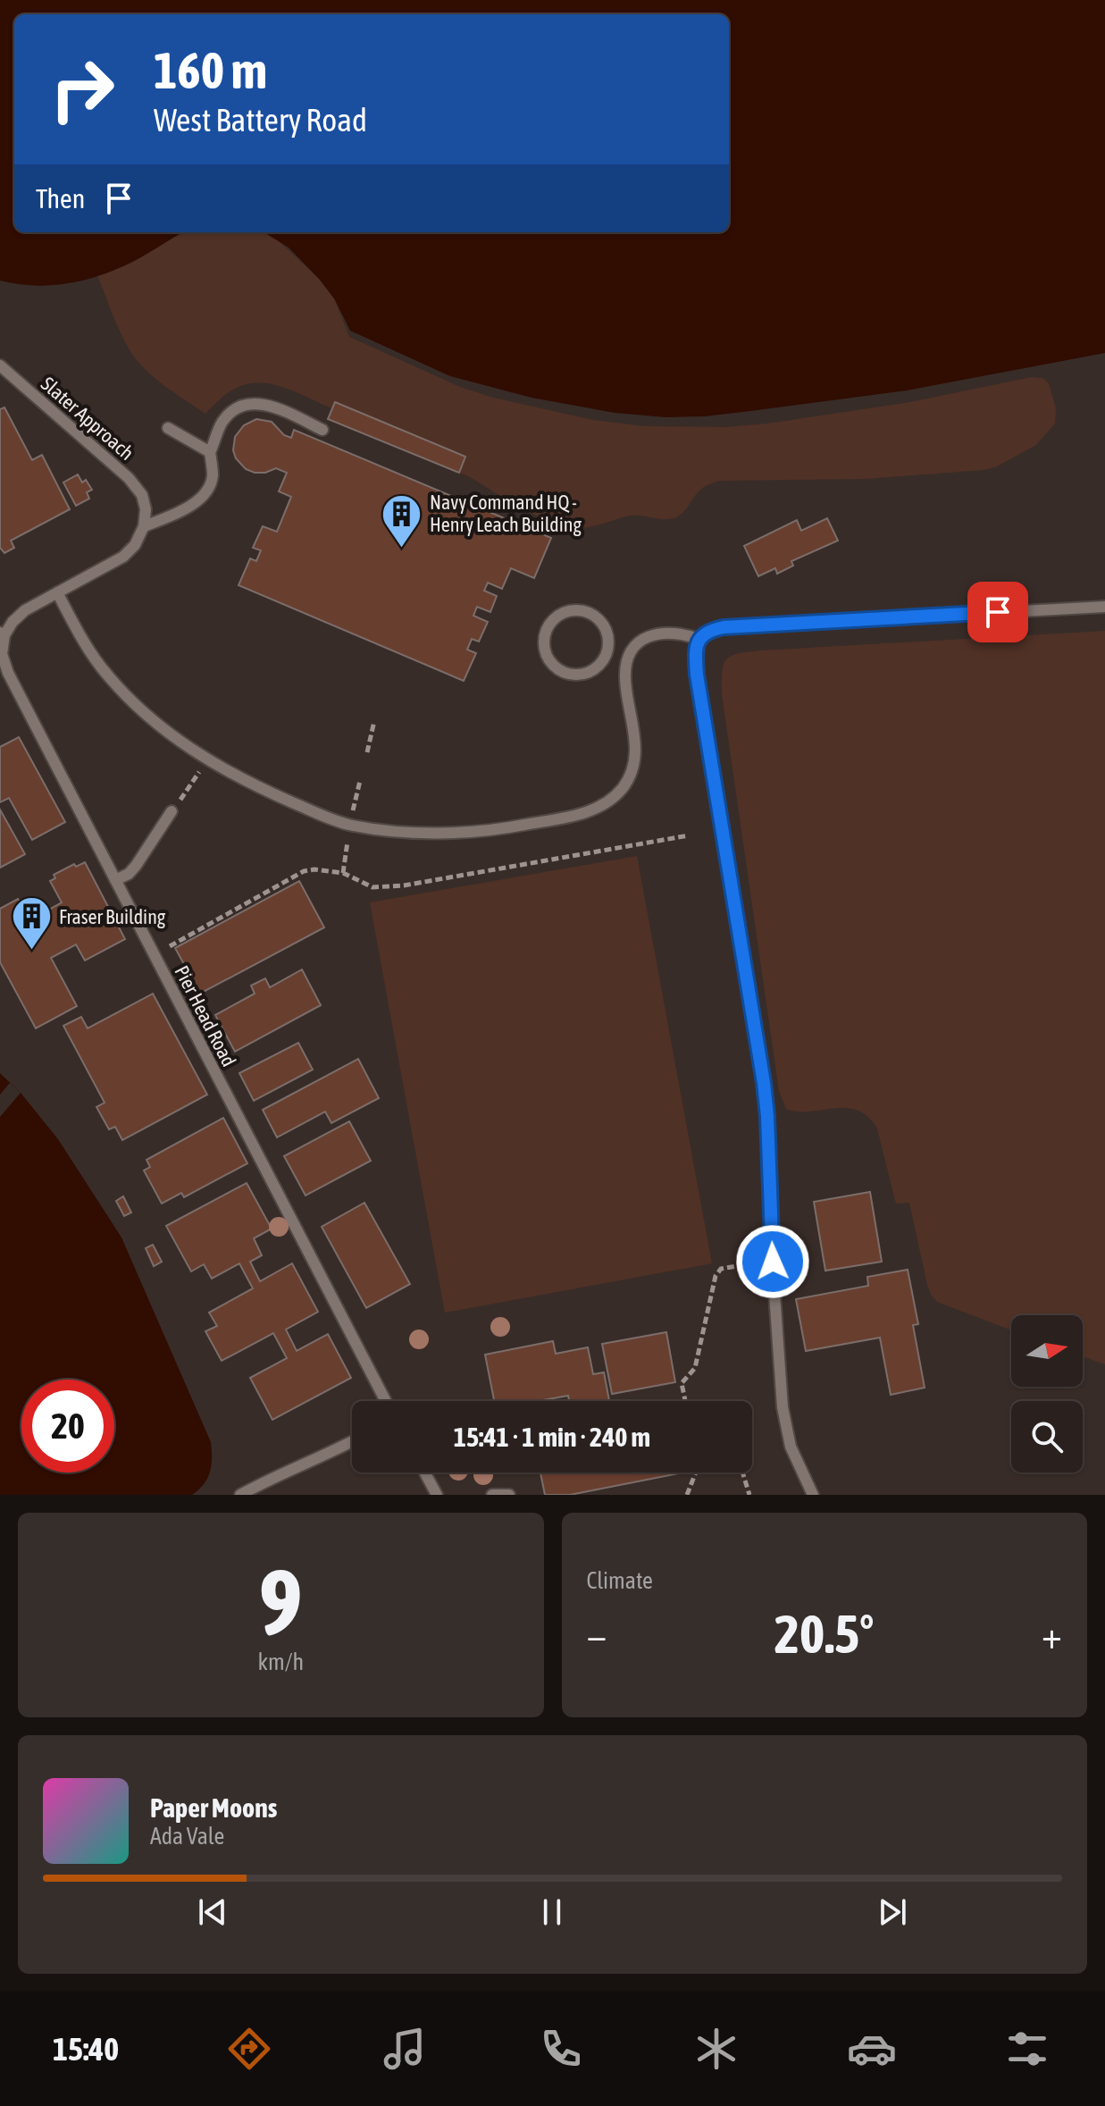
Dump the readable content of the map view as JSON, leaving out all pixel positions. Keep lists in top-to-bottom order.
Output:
{
  "streets": {
    "lane": ["Slater Approach", "Pier Head Road"]
  },
  "places": {
    "building": ["Navy Command HQ - Henry Leach Building", "Fraser Building"]
  },
  "north": "right",
  "page": {
    "turn": ["160 m", "West Battery Road"],
    "then": "Then",
    "limit": "20",
    "trip": "15:41 · 1 min · 240 m",
    "tile": [
      ["9", "km/h"],
      "Climate"
    ],
    "heat": ["−", "20.5°", "+"],
    "song": ["Paper Moons", "Ada Vale"],
    "tabs": "15:40"
  }
}
